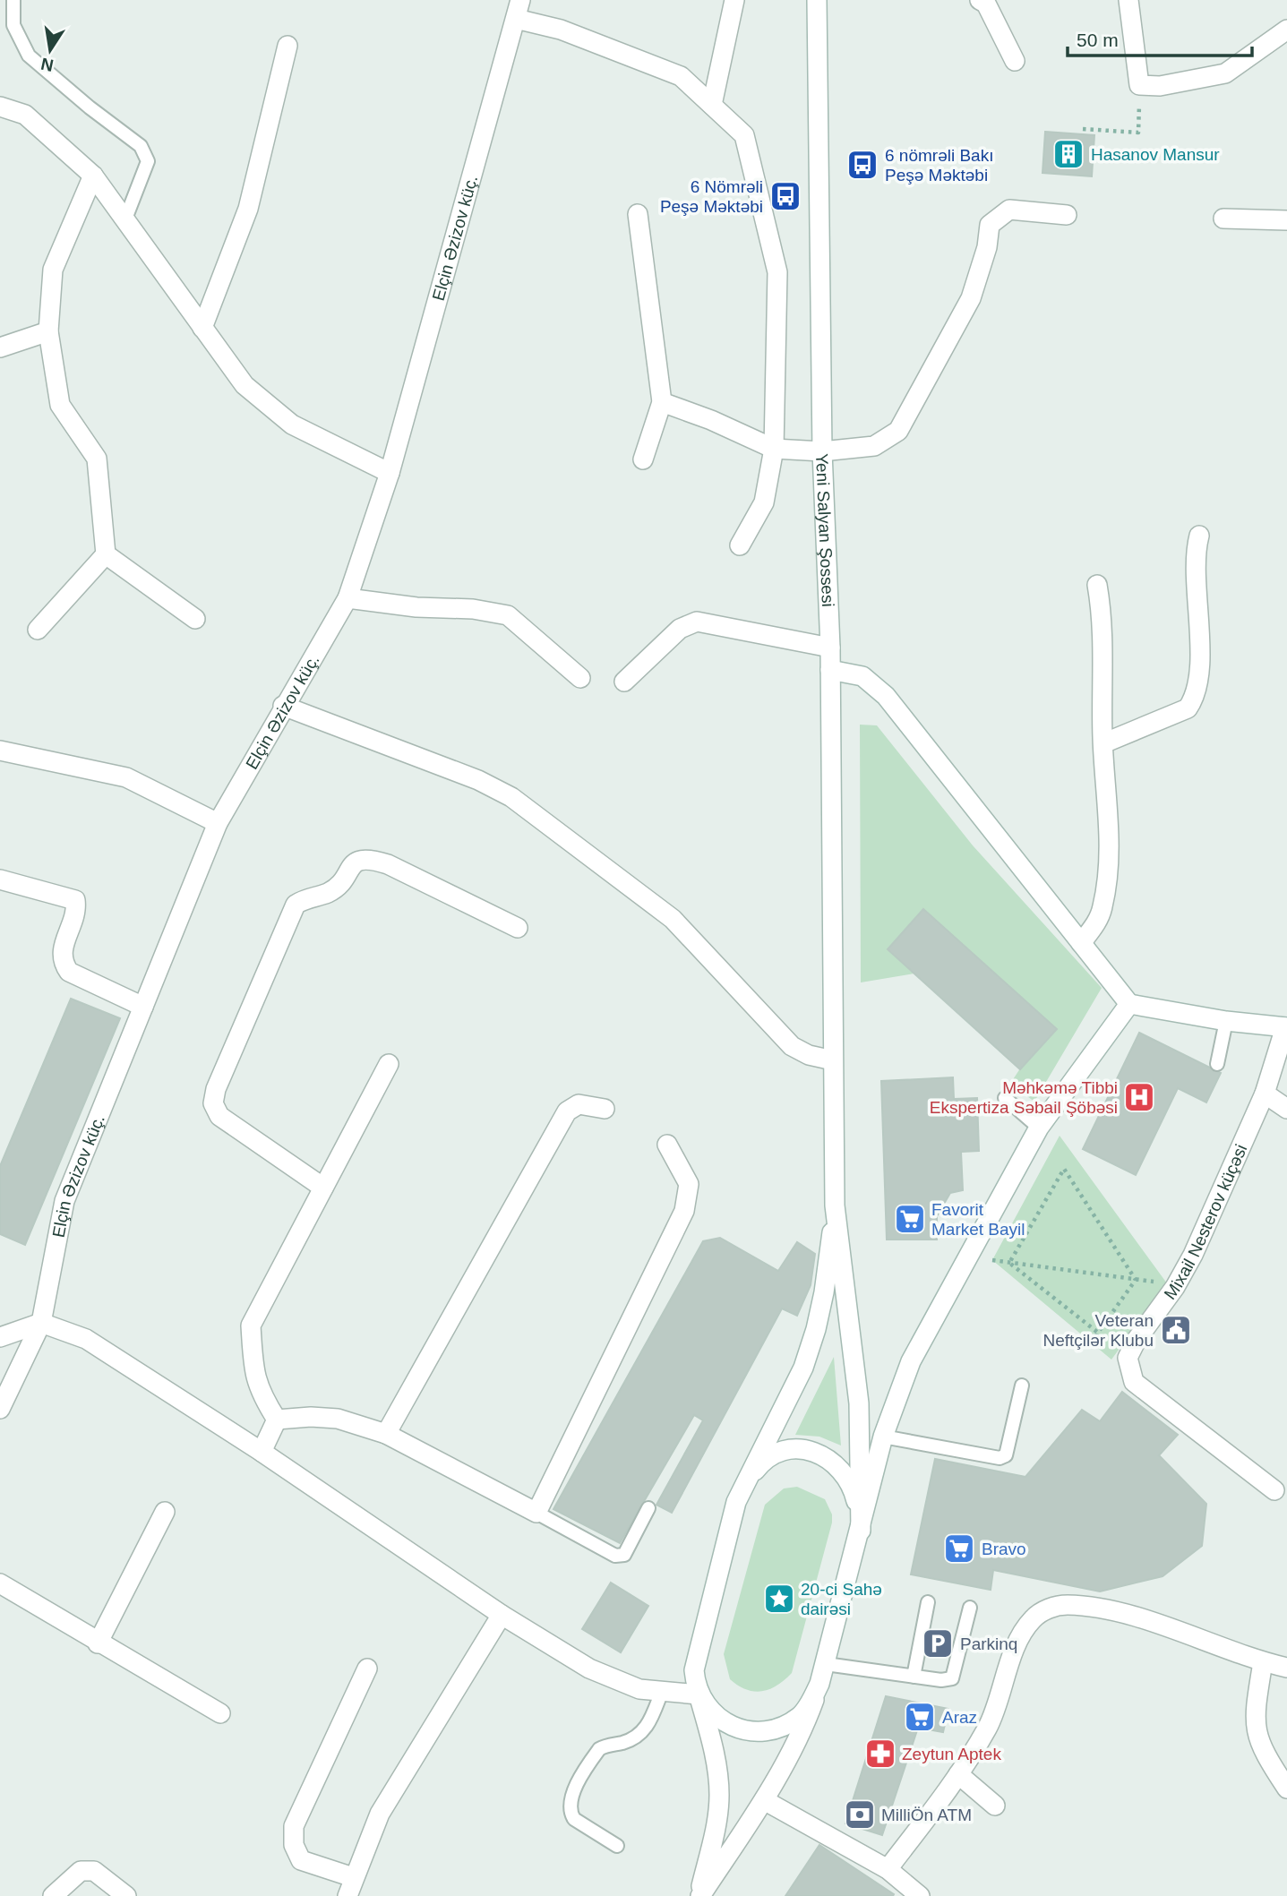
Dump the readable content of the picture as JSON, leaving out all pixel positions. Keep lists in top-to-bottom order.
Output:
{
  "streets": {
    "street": ["Elçin Əzizov küç.", "Yeni Salyan Şossesi", "Mixail Nesterov küçəsi"]
  },
  "places": {
    "building": ["Hasanov Mansur"],
    "bus stop": ["6 nömrəli Bakı Peşə Məktəbi", "6 Nömrəli Peşə Məktəbi"],
    "hospital": ["Məhkəmə Tibbi Ekspertiza Səbail Şöbəsi"],
    "supermarket": ["Favorit Market Bayil", "Bravo", "Araz"],
    "public building": ["Veteran Neftçilər Klubu"],
    "place": ["20-ci Sahə dairəsi"],
    "parking": ["Parkinq"],
    "pharmacy": ["Zeytun Aptek"],
    "bank": ["MilliÖn ATM"]
  },
  "scale_bar": "50 m",
  "north": "bottom"
}
